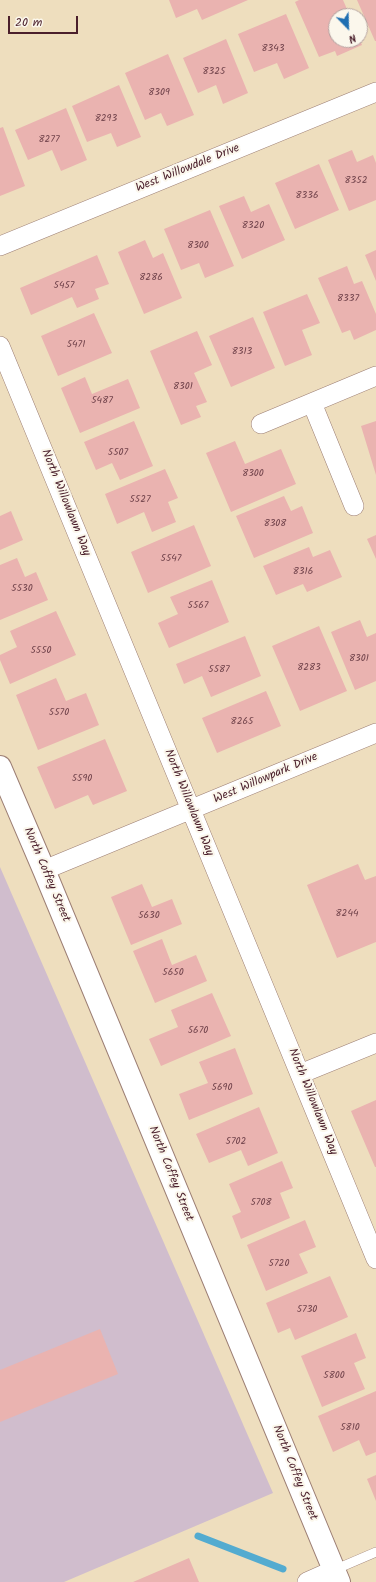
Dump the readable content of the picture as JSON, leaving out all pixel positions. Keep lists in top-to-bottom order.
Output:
{
  "streets": {
    "street": [
      "West Willowdale Drive",
      "North Willowlawn Way",
      "West Willowpark Drive",
      "North Coffey Street"
    ]
  },
  "crossings": [
    ["North Willowlawn Way", "West Willowpark Drive"],
    ["West Willowpark Drive", "North Coffey Street"]
  ],
  "house_numbers": [
    "8343",
    "8325",
    "8309",
    "8293",
    "8277",
    "8352",
    "8336",
    "8320",
    "8300",
    "8286",
    "5457",
    "8337",
    "5471",
    "8313",
    "8301",
    "5487",
    "5507",
    "8300",
    "5527",
    "8308",
    "5547",
    "8316",
    "5530",
    "5567",
    "5550",
    "8301",
    "8283",
    "5587",
    "5570",
    "8265",
    "5590",
    "8244",
    "5630",
    "5650",
    "5670",
    "5690",
    "5702",
    "5708",
    "5720",
    "5730",
    "5800",
    "5810"
  ],
  "scale_bar": "20 m",
  "north": "bottom right"
}
